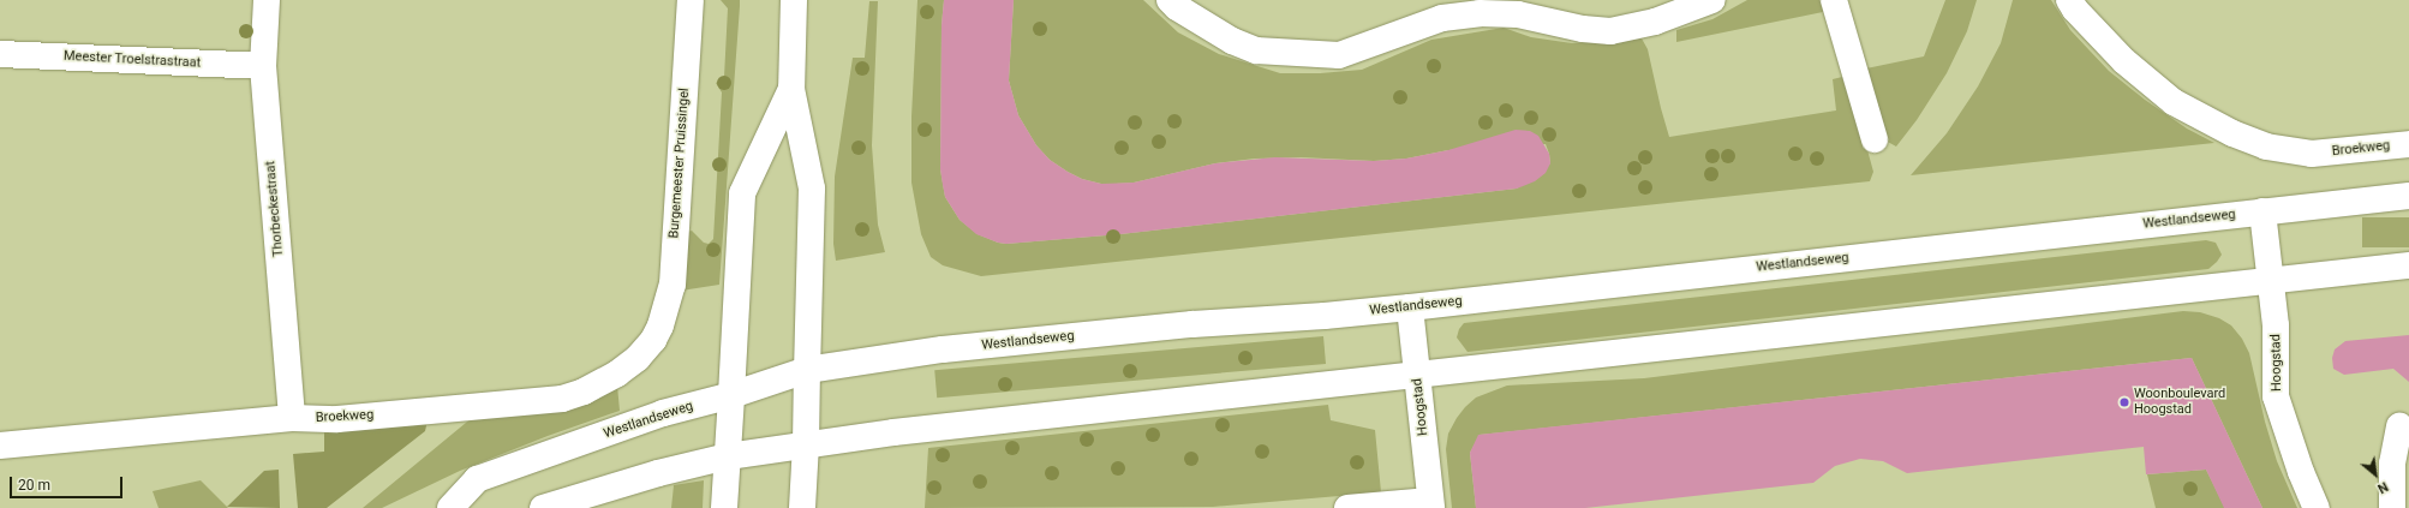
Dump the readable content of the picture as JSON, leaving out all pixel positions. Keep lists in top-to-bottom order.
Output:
{
  "streets": {
    "main road": [
      "Meester Troelstrastraat",
      "Broekweg",
      "Burgemeester Pruissingel",
      "Thorbeckestraat",
      "Westlandseweg",
      "Hoogstad"
    ]
  },
  "crossings": [
    ["Meester Troelstrastraat", "Thorbeckestraat"],
    ["Broekweg", "Burgemeester Pruissingel"],
    ["Broekweg", "Thorbeckestraat"],
    ["Westlandseweg", "Hoogstad"]
  ],
  "places": ["Woonboulevard Hoogstad"],
  "scale_bar": "20 m",
  "north": "bottom right"
}
